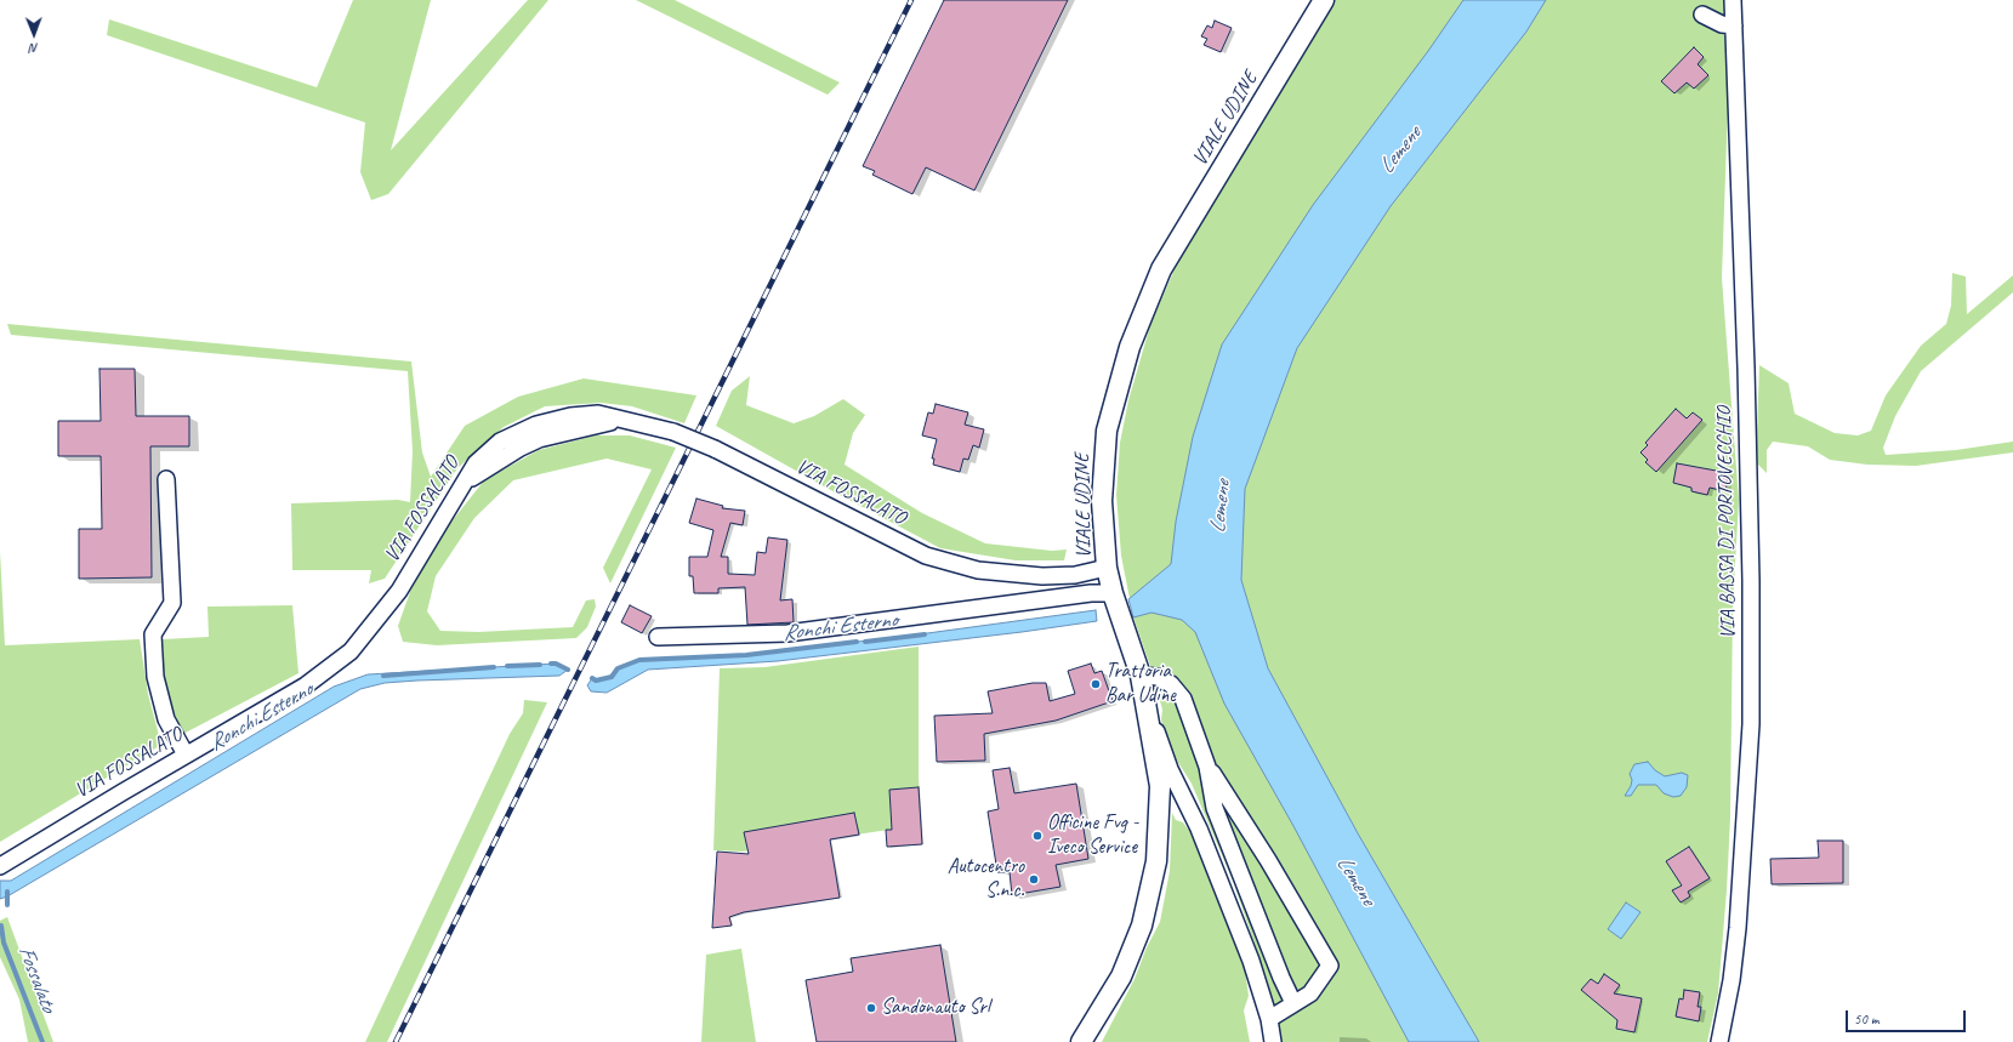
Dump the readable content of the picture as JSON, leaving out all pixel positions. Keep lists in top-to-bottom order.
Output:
{
  "streets": {
    "main road": ["VIALE UDINE"],
    "street": ["VIA FOSSALATO", "VIA BASSA DI PORTOVECCHIO"]
  },
  "crossings": [
    ["VIALE UDINE", "VIA FOSSALATO"]
  ],
  "water": ["Lemene", "Ronchi Esterno", "Fossalato"],
  "places": [
    "Trattoria Bar Udine",
    "Officine Fvg - Iveco Service",
    "Autocentro S.n.c.",
    "Sandonauto Srl"
  ],
  "scale_bar": "50 m",
  "north": "bottom"
}
